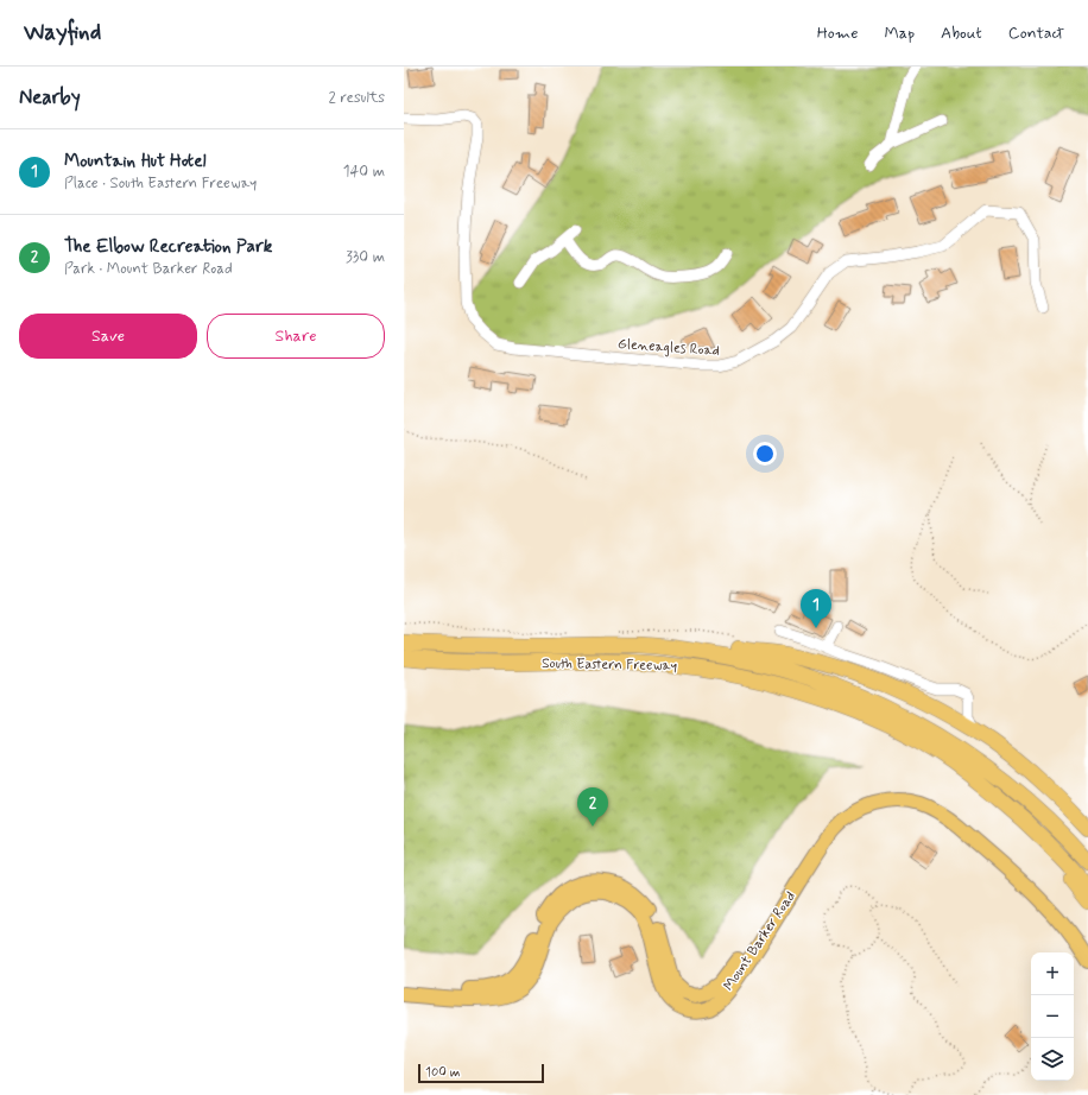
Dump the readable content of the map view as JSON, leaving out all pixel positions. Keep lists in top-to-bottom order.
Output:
{
  "streets": {
    "highway": ["South Eastern Freeway"],
    "main road": ["Mount Barker Road"],
    "street": ["Gleneagles Road"]
  },
  "scale_bar": "100 m",
  "page": {
    "header": "Wayfind",
    "nav": [
      "Home",
      "Map",
      "About",
      "Contact"
    ],
    "heading": ["Nearby", "2 results"],
    "list": [
      {
        "mark": "1",
        "name": "Mountain Hut Hotel",
        "note": "Place · South Eastern Freeway",
        "value": "140 m"
      },
      {
        "mark": "2",
        "name": "The Elbow Recreation Park",
        "note": "Park · Mount Barker Road",
        "value": "330 m"
      }
    ],
    "buttons": ["Save", "Share"],
    "pins": ["1", "2"],
    "map_buttons": ["+", "−"],
    "scale": "100 m"
  }
}
